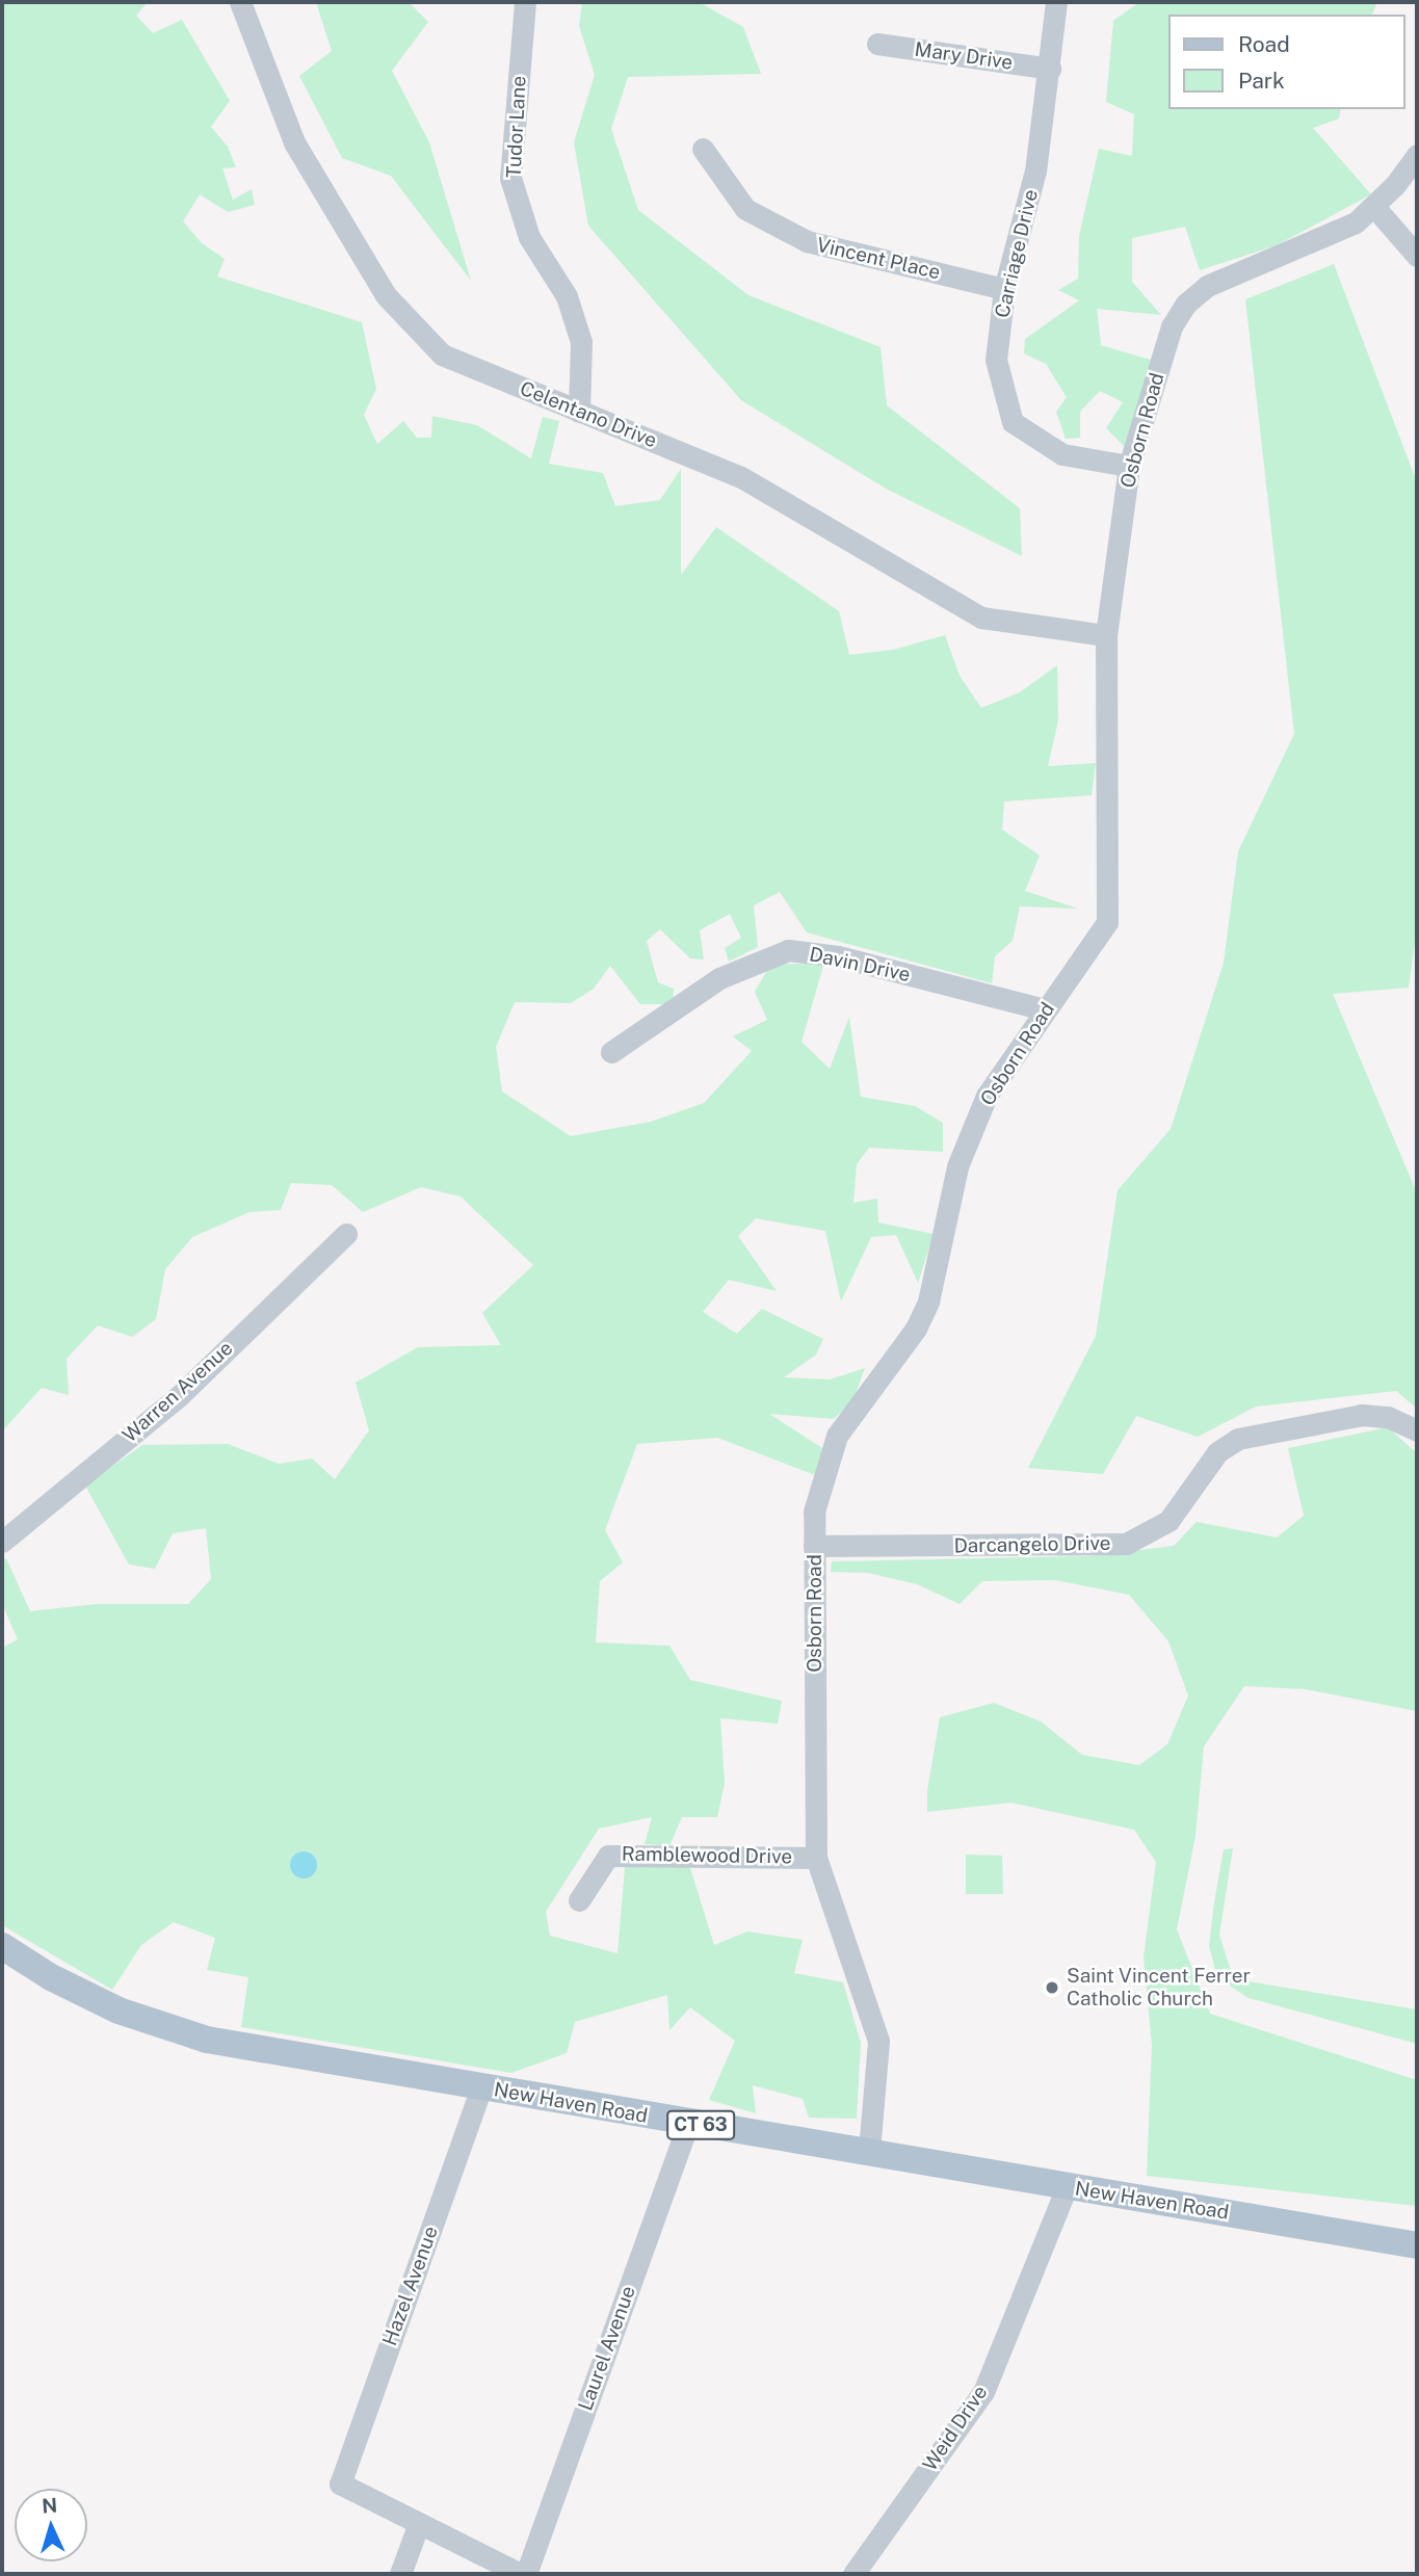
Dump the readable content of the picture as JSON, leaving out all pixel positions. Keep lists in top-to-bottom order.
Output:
{
  "streets": {
    "main road": ["New Haven Road", "CT 63"],
    "street": [
      "Mary Drive",
      "Tudor Lane",
      "Carriage Drive",
      "Vincent Place",
      "Celentano Drive",
      "Osborn Road",
      "Davin Drive",
      "Warren Avenue",
      "Darcangelo Drive",
      "Ramblewood Drive",
      "Hazel Avenue",
      "Laurel Avenue",
      "Weid Drive"
    ]
  },
  "crossings": [
    ["Mary Drive", "Carriage Drive"],
    ["Tudor Lane", "Celentano Drive"],
    ["Carriage Drive", "Vincent Place"],
    ["Carriage Drive", "Osborn Road"],
    ["Celentano Drive", "Osborn Road"],
    ["Osborn Road", "Davin Drive"],
    ["Osborn Road", "Darcangelo Drive"],
    ["Osborn Road", "Ramblewood Drive"],
    ["Osborn Road", "New Haven Road"],
    ["New Haven Road", "Hazel Avenue"],
    ["New Haven Road", "Laurel Avenue"],
    ["New Haven Road", "Weid Drive"]
  ],
  "places": ["Saint Vincent Ferrer Catholic Church"],
  "legend": ["Road", "Park"],
  "north": "top"
}
